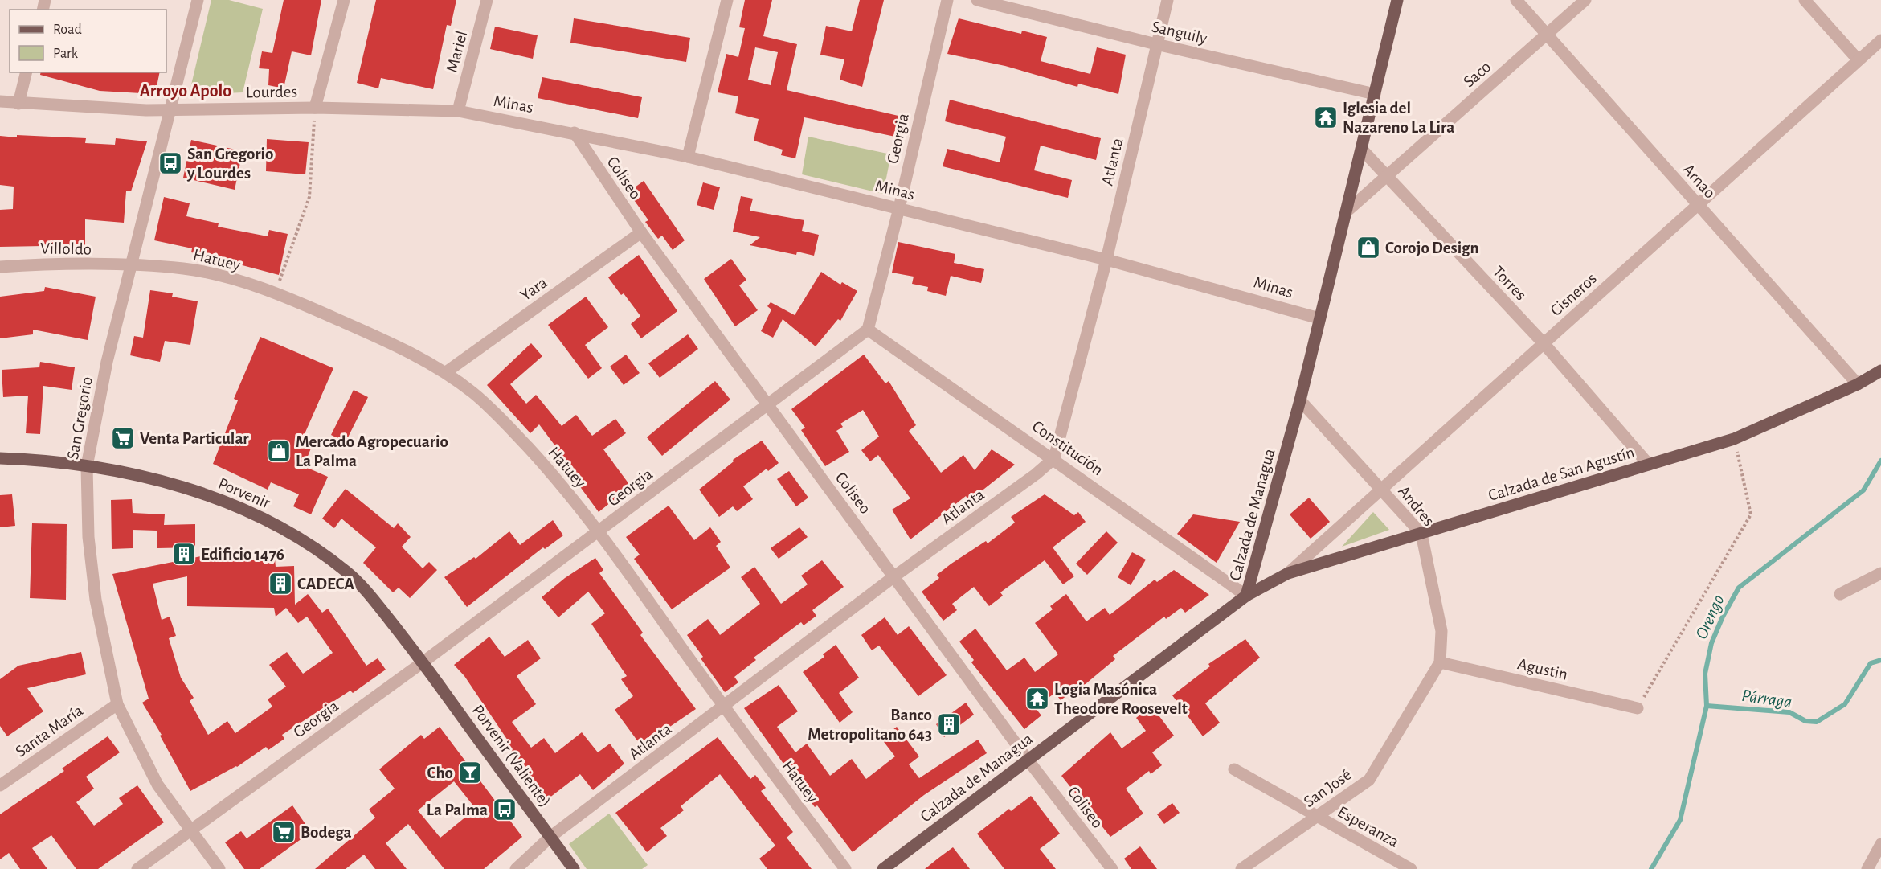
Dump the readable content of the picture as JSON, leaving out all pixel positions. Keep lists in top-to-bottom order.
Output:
{
  "streets": {
    "main road": [
      "Calzada de San Agustín",
      "Porvenir",
      "Calzada de Managua",
      "Porvenir (Valiente)"
    ],
    "street": [
      "Sanguily",
      "Mariel",
      "Saco",
      "Lourdes",
      "Minas",
      "Georgia",
      "Atlanta",
      "Coliseo",
      "Arnao",
      "Villoldo",
      "Hatuey",
      "Torres",
      "Yara",
      "Cisneros",
      "San Gregorio",
      "Constitución",
      "Andres",
      "Agustin",
      "Santa María",
      "San José",
      "Esperanza"
    ]
  },
  "crossings": [
    ["Sanguily", "Atlanta"],
    ["Sanguily", "Calzada de Managua"],
    ["Mariel", "Lourdes"],
    ["Mariel", "Minas"],
    ["Saco", "Arnao"],
    ["Saco", "Torres"],
    ["Saco", "Calzada de Managua"],
    ["Lourdes", "Minas"],
    ["Lourdes", "San Gregorio"],
    ["Minas", "Georgia"],
    ["Minas", "Atlanta"],
    ["Minas", "Coliseo"],
    ["Minas", "Calzada de Managua"],
    ["Georgia", "Coliseo"],
    ["Georgia", "Hatuey"],
    ["Georgia", "San Gregorio"],
    ["Georgia", "Constitución"],
    ["Georgia", "Porvenir"],
    ["Georgia", "Porvenir (Valiente)"],
    ["Atlanta", "Coliseo"],
    ["Atlanta", "Hatuey"],
    ["Atlanta", "Constitución"],
    ["Atlanta", "Porvenir (Valiente)"],
    ["Coliseo", "Yara"],
    ["Coliseo", "Calzada de Managua"],
    ["Arnao", "Cisneros"],
    ["Arnao", "Calzada de San Agustín"],
    ["Villoldo", "Hatuey"],
    ["Villoldo", "San Gregorio"],
    ["Hatuey", "Yara"],
    ["Hatuey", "San Gregorio"],
    ["Torres", "Cisneros"],
    ["Torres", "Calzada de San Agustín"],
    ["Torres", "Calzada de Managua"],
    ["Cisneros", "Calzada de San Agustín"],
    ["Cisneros", "Andres"],
    ["San Gregorio", "Porvenir"],
    ["San Gregorio", "Santa María"],
    ["Constitución", "Calzada de San Agustín"],
    ["Constitución", "Calzada de Managua"],
    ["Calzada de San Agustín", "Andres"],
    ["Calzada de San Agustín", "Calzada de Managua"],
    ["Porvenir", "Porvenir (Valiente)"],
    ["Andres", "Calzada de Managua"],
    ["Andres", "Agustin"],
    ["Andres", "San José"],
    ["Agustin", "San José"],
    ["San José", "Esperanza"]
  ],
  "districts": ["Arroyo Apolo"],
  "water": ["Orengo", "Párraga"],
  "places": {
    "temple": ["Iglesia del Nazareno La Lira", "Logia Masónica Theodore Roosevelt"],
    "bus stop": ["San Gregorio y Lourdes", "La Palma"],
    "shop": ["Corojo Design", "Mercado Agropecuario La Palma"],
    "supermarket": ["Venta Particular", "Bodega"],
    "building": ["Edificio 1476", "CADECA", "Banco Metropolitano 643"],
    "bar": ["Cho"]
  },
  "legend": ["Road", "Park"]
}
